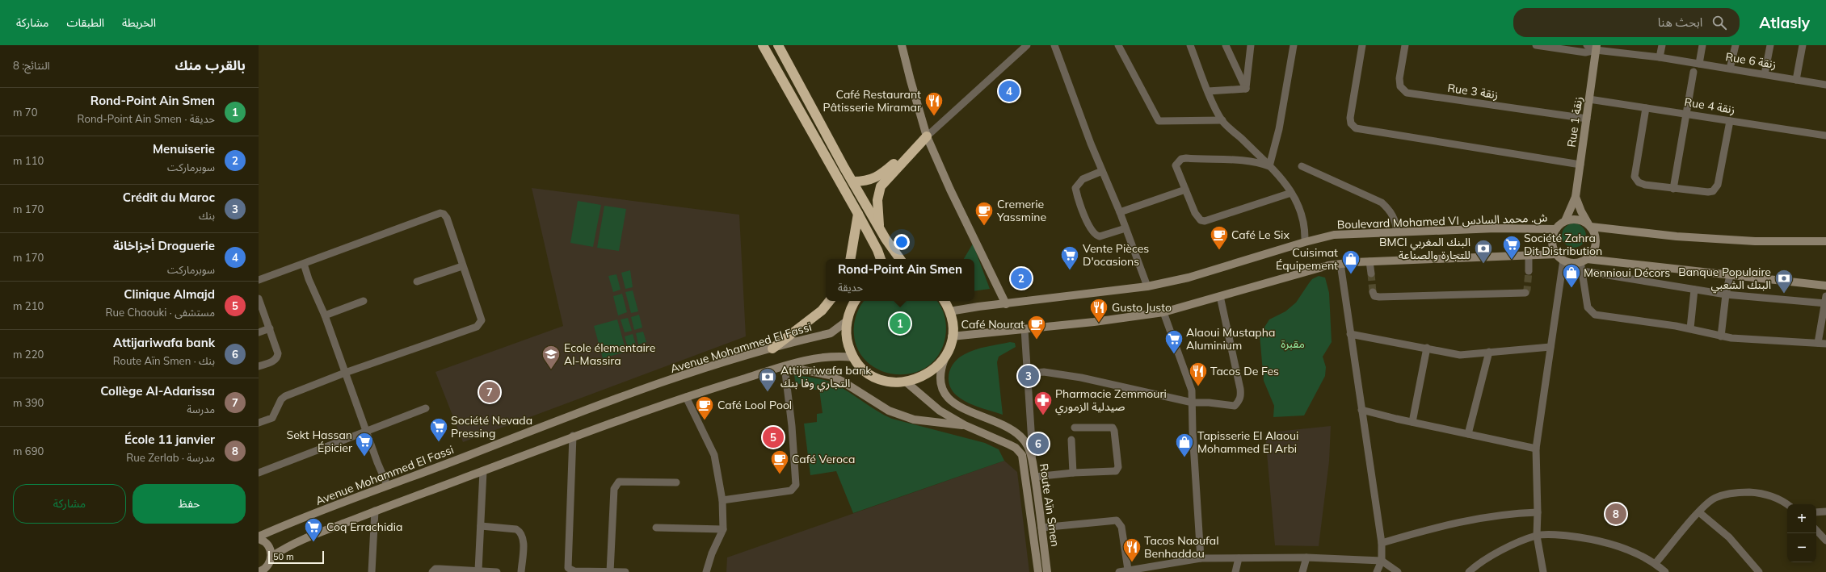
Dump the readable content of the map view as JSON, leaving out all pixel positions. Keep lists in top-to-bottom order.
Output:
{
  "streets": {
    "main road": [
      "Rue 1 زنقة",
      "Boulevard Mohamed VI ش. محمد السادس",
      "Avenue Mohammed El Fassi",
      "Route Aïn Smen"
    ],
    "street": ["Rue 6 زنقة", "Rue 3 زنقة", "Rue 4 زنقة"]
  },
  "crossings": [
    ["Rue 6 زنقة", "Rue 1 زنقة"],
    ["Rue 3 زنقة", "Rue 1 زنقة"],
    ["Rue 4 زنقة", "Rue 1 زنقة"],
    ["Rue 1 زنقة", "Boulevard Mohamed VI ش. محمد السادس"]
  ],
  "parks": ["مقبرة"],
  "places": {
    "restaurant": [
      "Café Restaurant Pâtisserie Miramar",
      "Gusto Justo",
      "Tacos De Fes",
      "Tacos Naoufal Benhaddou"
    ],
    "cafe": [
      "Cremerie Yassmine",
      "Café Le Six",
      "Café Nourat",
      "Café Lool Pool",
      "Café Veroca"
    ],
    "supermarket": [
      "Société Zahra Dit Distribution",
      "Vente Pièces D'ocasions",
      "Alaoui Mustapha Aluminium",
      "Société Nevada Pressing",
      "Sekt Hassan Épicier",
      "Coq Errachidia"
    ],
    "bank": ["BMCI البنك المغربي للتجارة والصناعة", "Banque Populaire البنك الشعبي", "Attijariwafa bank التجاري وفا بنك"],
    "shop": ["Cuisimat Équipement", "Mennioui Décors", "Tapisserie El Alaoui Mohammed El Arbi"],
    "school or university": ["Ecole élementaire Al-Massira"],
    "pharmacy": ["Pharmacie Zemmouri صيدلية الزموري"]
  },
  "scale_bar": "50 m",
  "page": {
    "header": "Atlasly",
    "search": "ابحث هنا",
    "nav": ["الخريطة", "الطبقات", "مشاركة"],
    "heading": ["بالقرب منك", "النتائج: 8"],
    "pins": [
      "4",
      "2",
      "1",
      "3",
      "7",
      "5",
      "6",
      "8"
    ],
    "list": [
      {
        "mark": "1",
        "name": "Rond-Point Ain Smen",
        "note": "حديقة · Rond-Point Ain Smen",
        "value": "70 m"
      },
      {
        "mark": "2",
        "name": "Menuiserie",
        "note": "سوبرماركت",
        "value": "110 m"
      },
      {
        "mark": "3",
        "name": "Crédit du Maroc",
        "note": "بنك",
        "value": "170 m"
      },
      {
        "mark": "4",
        "name": "Droguerie أجزاخانة",
        "note": "سوبرماركت",
        "value": "170 m"
      },
      {
        "mark": "5",
        "name": "Clinique Almajd",
        "note": "مستشفى · Rue Chaouki",
        "value": "210 m"
      },
      {
        "mark": "6",
        "name": "Attijariwafa bank",
        "note": "بنك · Route Aïn Smen",
        "value": "220 m"
      },
      {
        "mark": "7",
        "name": "Collège Al-Adarissa",
        "note": "مدرسة",
        "value": "390 m"
      },
      {
        "mark": "8",
        "name": "École 11 janvier",
        "note": "مدرسة · Rue ZerIab",
        "value": "690 m"
      }
    ],
    "popup": ["Rond-Point Ain Smen", "حديقة"],
    "buttons": ["حفظ", "مشاركة"],
    "map_buttons": ["+", "−"],
    "scale": "50 m"
  }
}
